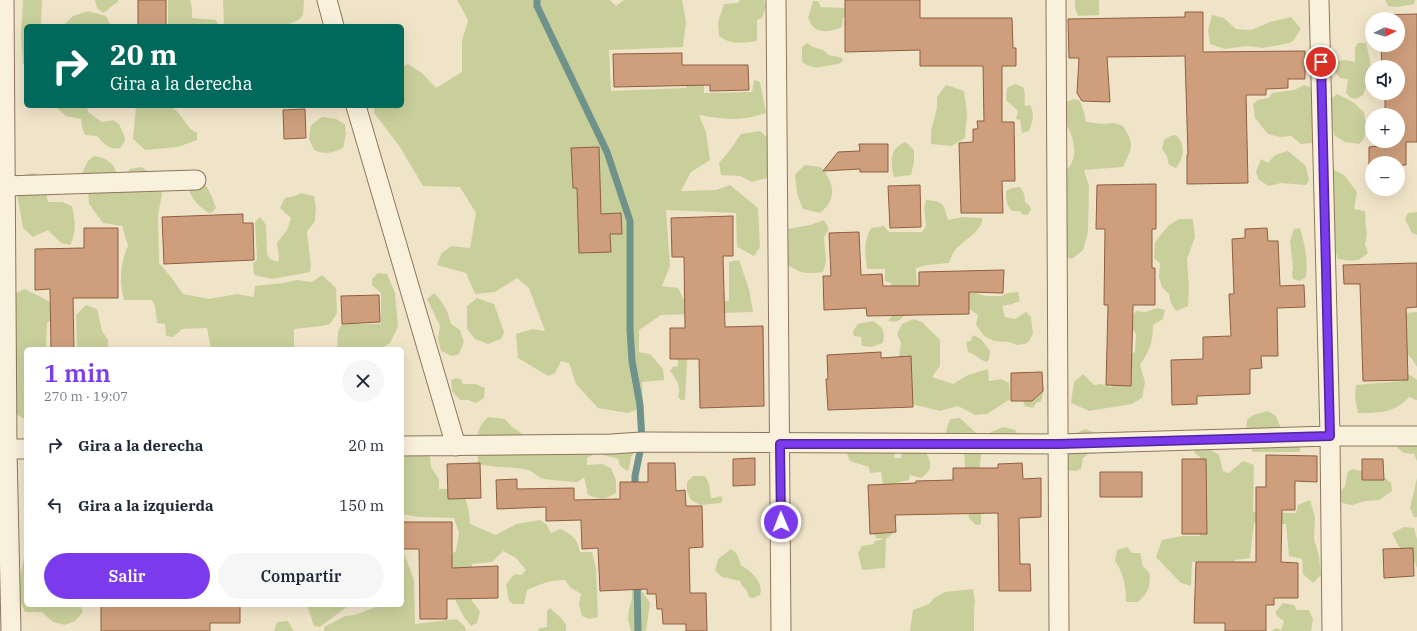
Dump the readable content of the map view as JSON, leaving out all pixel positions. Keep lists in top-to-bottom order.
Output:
{
  "north": "right",
  "page": {
    "map_buttons": ["+", "−"],
    "turn": ["20 m", "Gira a la derecha"],
    "heading": ["1 min", "270 m · 19:07"],
    "list": [
      {
        "name": "Gira a la derecha",
        "value": "20 m"
      },
      {
        "name": "Gira a la izquierda",
        "value": "150 m"
      }
    ],
    "buttons": ["Salir", "Compartir"]
  }
}
